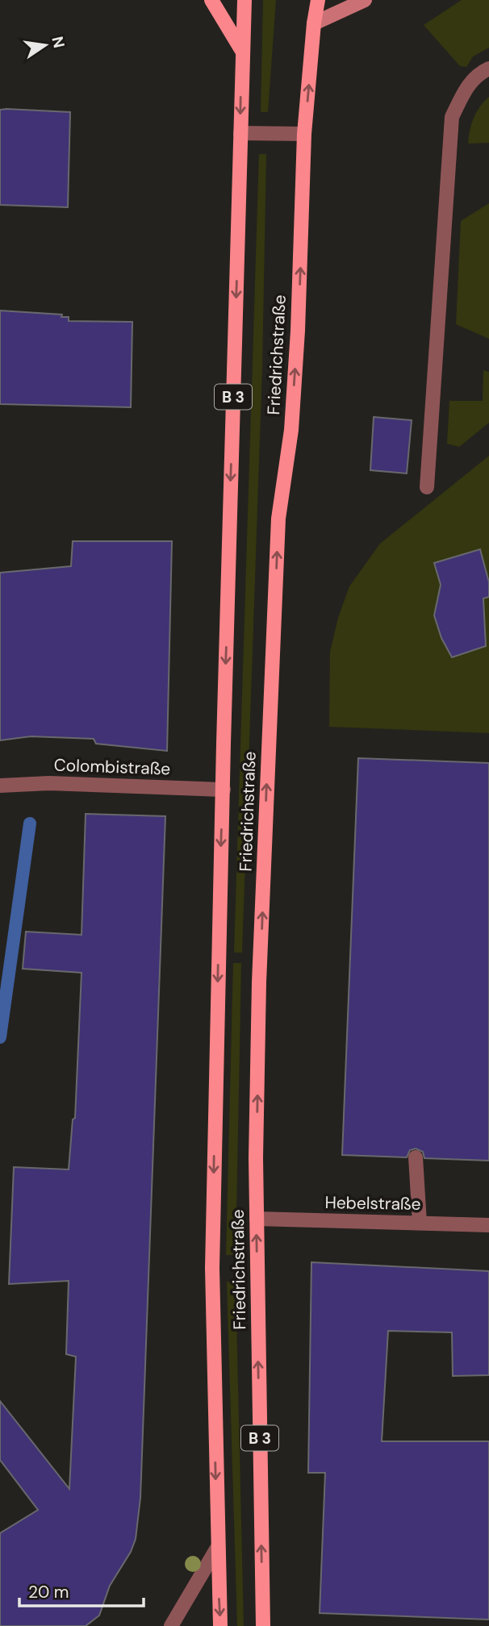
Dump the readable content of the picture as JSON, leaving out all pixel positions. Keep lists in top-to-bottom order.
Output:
{
  "streets": {
    "main road": ["Friedrichstraße", "B 3"],
    "street": ["Colombistraße", "Hebelstraße"]
  },
  "crossings": [
    ["Friedrichstraße", "Colombistraße"],
    ["Friedrichstraße", "Hebelstraße"]
  ],
  "scale_bar": "20 m",
  "north": "right"
}
